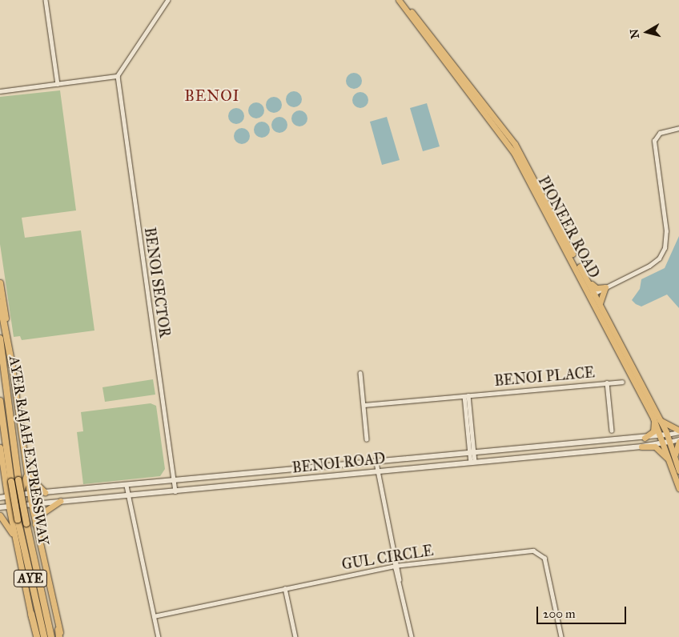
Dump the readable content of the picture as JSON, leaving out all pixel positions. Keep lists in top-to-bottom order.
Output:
{
  "streets": {
    "highway": ["AYER RAJAH EXPRESSWAY", "AYE"],
    "main road": ["PIONEER ROAD", "BENOI ROAD"],
    "street": ["BENOI SECTOR", "BENOI PLACE", "GUL CIRCLE"]
  },
  "crossings": [
    ["PIONEER ROAD", "BENOI ROAD"],
    ["BENOI SECTOR", "BENOI ROAD"]
  ],
  "districts": ["BENOI"],
  "scale_bar": "200 m",
  "north": "left"
}
